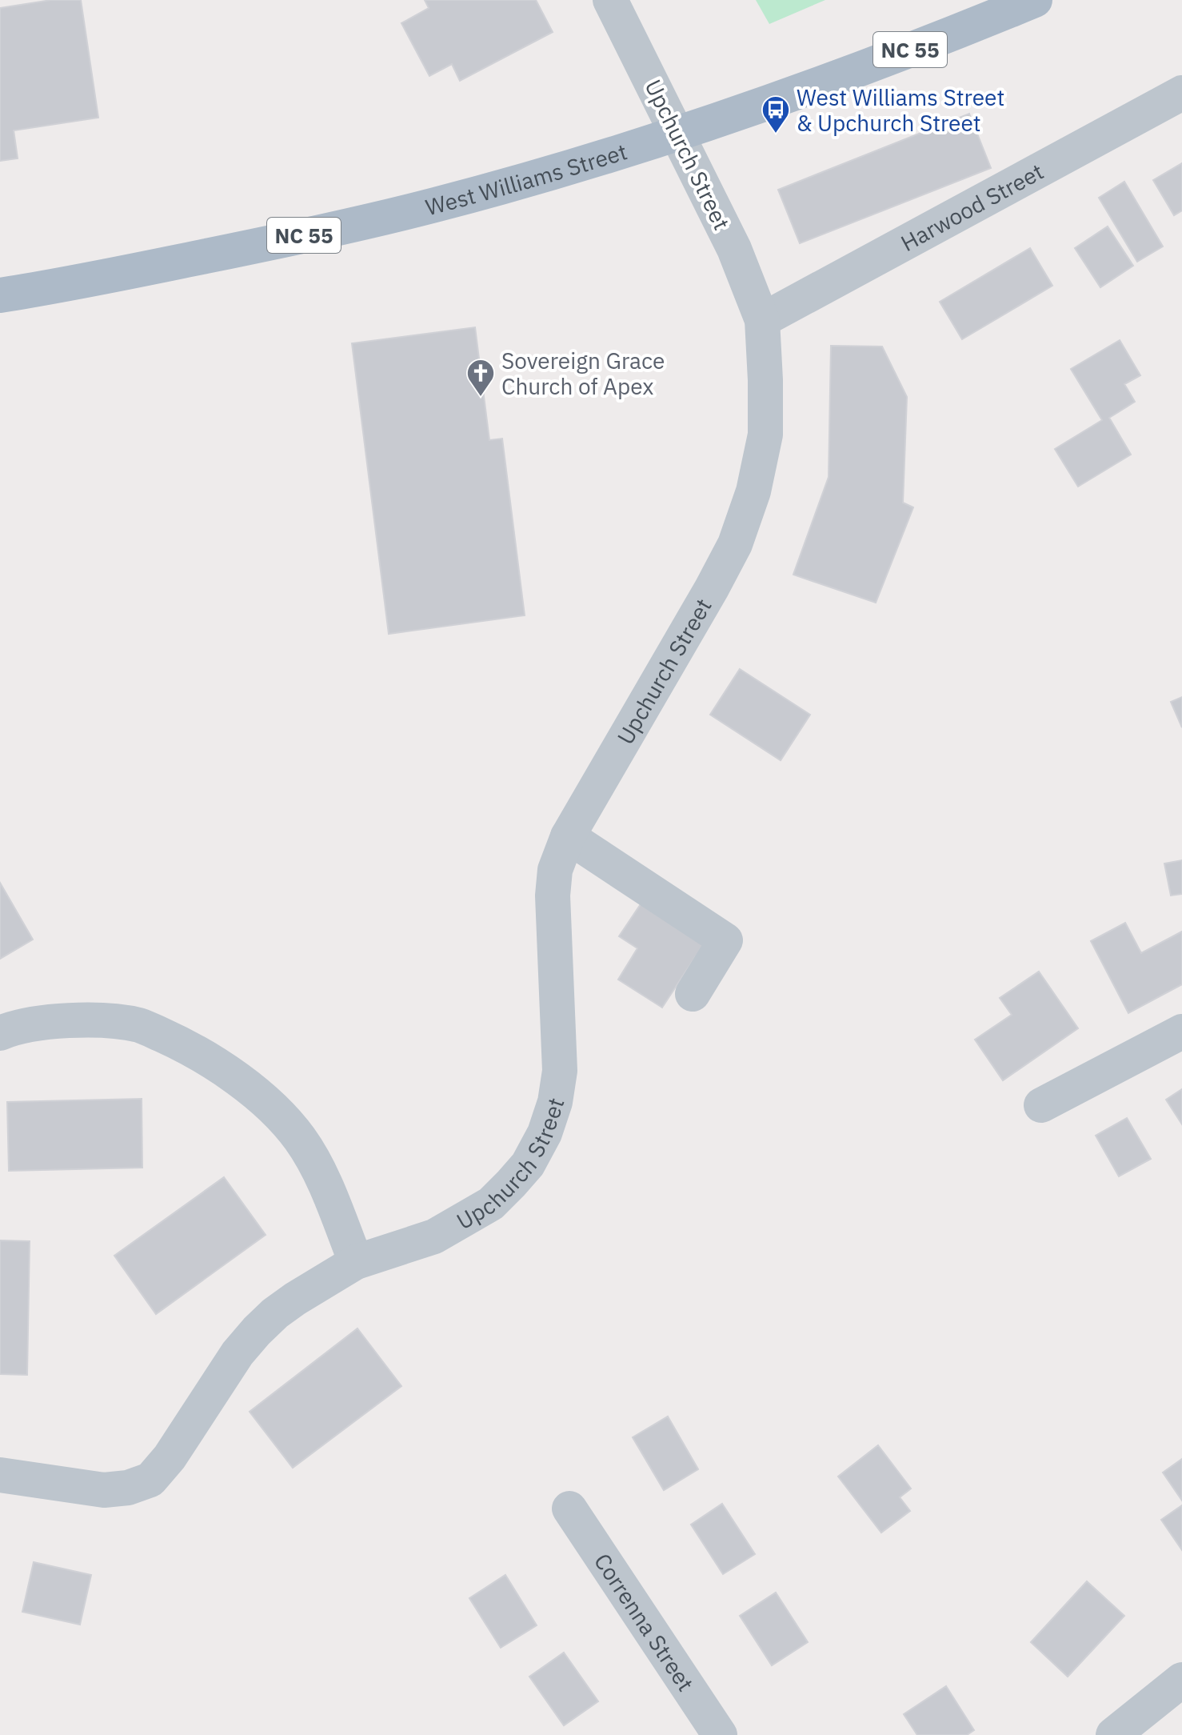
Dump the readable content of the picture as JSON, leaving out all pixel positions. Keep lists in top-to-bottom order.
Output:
{
  "streets": {
    "main road": ["NC 55", "West Williams Street"],
    "street": ["Upchurch Street", "Harwood Street", "Correnna Street"]
  },
  "crossings": [
    ["Upchurch Street", "West Williams Street"],
    ["Upchurch Street", "Harwood Street"]
  ],
  "places": {
    "bus stop": ["West Williams Street & Upchurch Street"],
    "church": ["Sovereign Grace Church of Apex"]
  }
}
